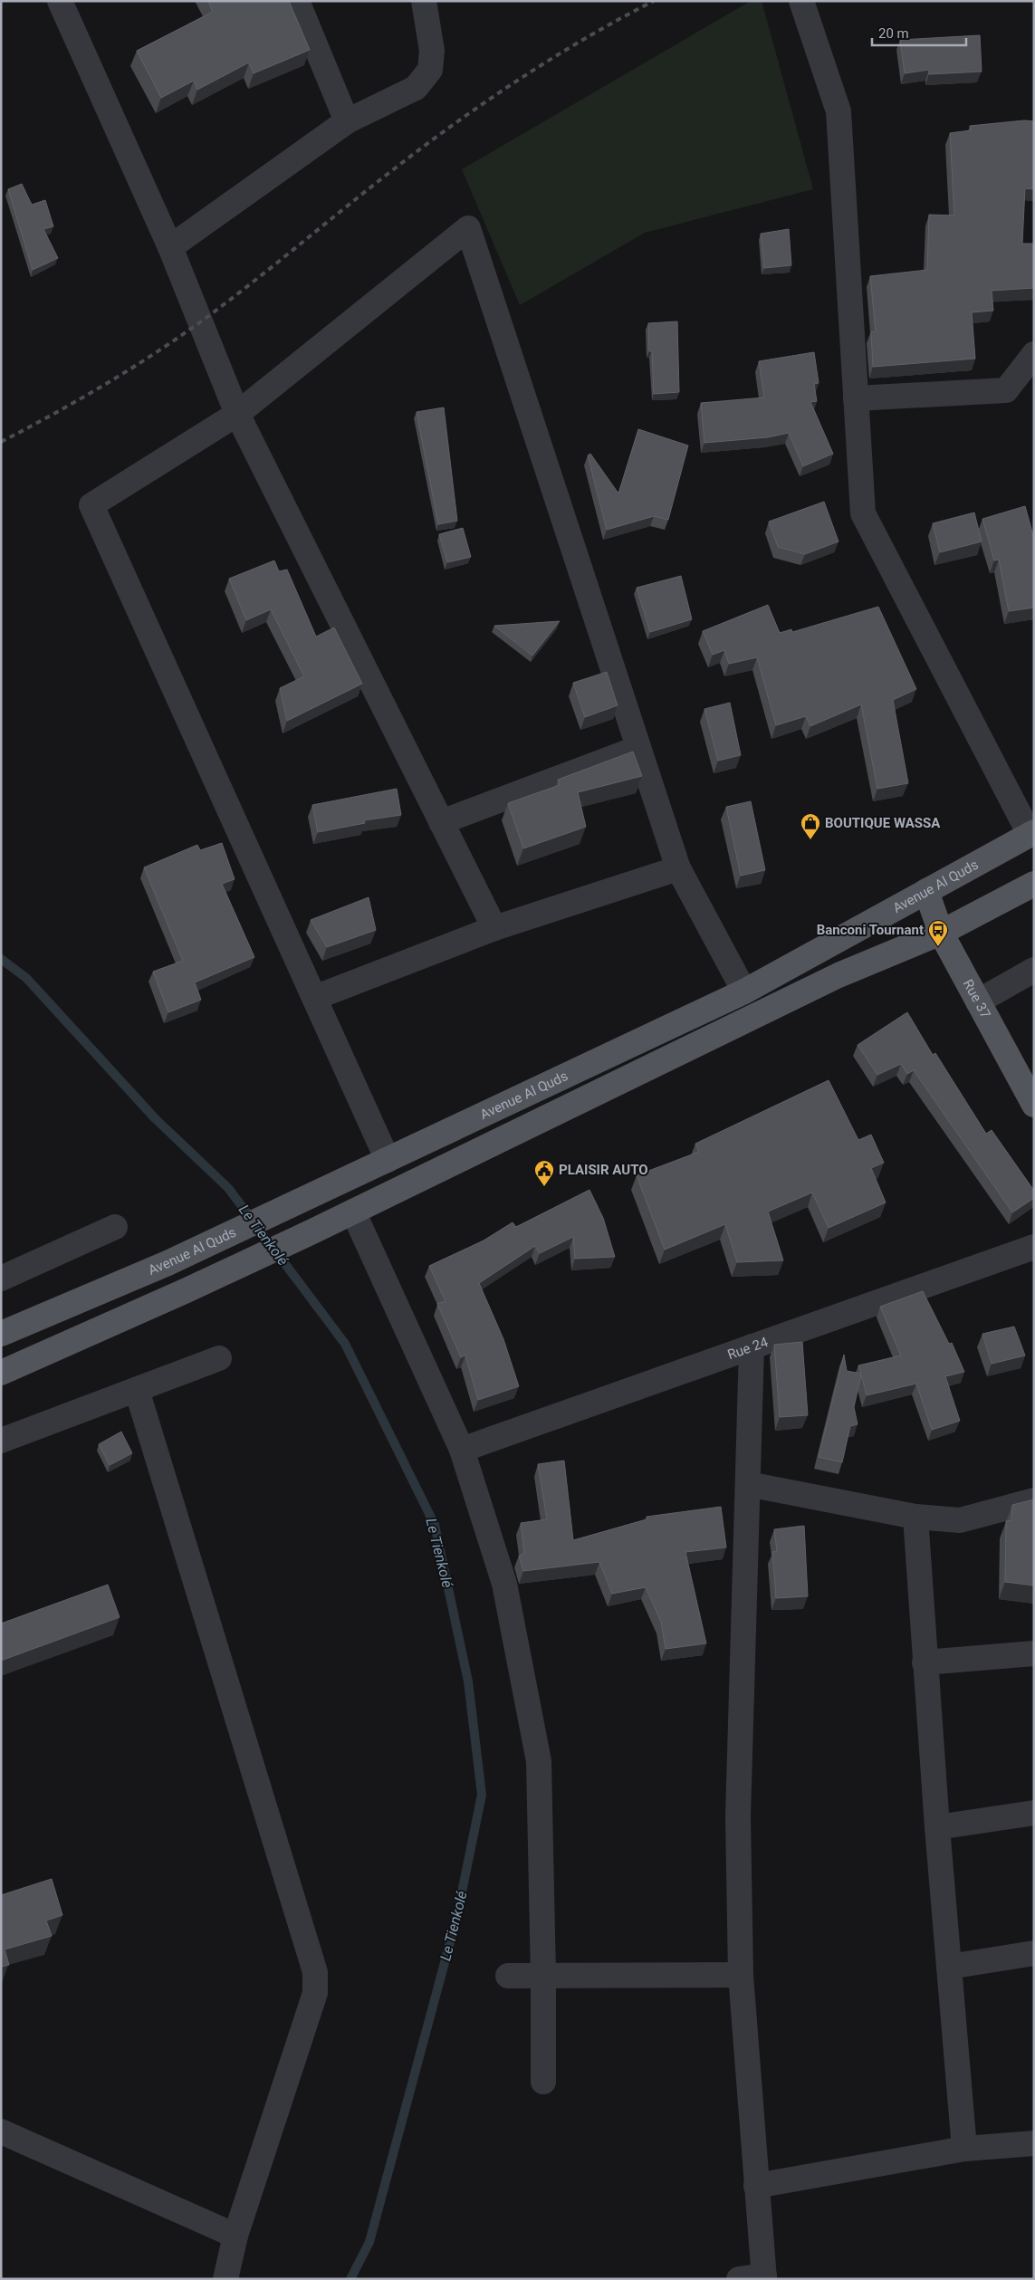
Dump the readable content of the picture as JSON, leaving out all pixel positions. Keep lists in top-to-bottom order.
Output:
{
  "streets": {
    "main road": ["Avenue Al Quds", "Rue 37"],
    "street": ["Rue 24"]
  },
  "crossings": [
    ["Avenue Al Quds", "Rue 37"]
  ],
  "water": ["Le Tienkolé"],
  "places": {
    "shop": ["BOUTIQUE WASSA"],
    "bus stop": ["Banconi Tournant"],
    "public building": ["PLAISIR AUTO"]
  },
  "scale_bar": "20 m"
}
